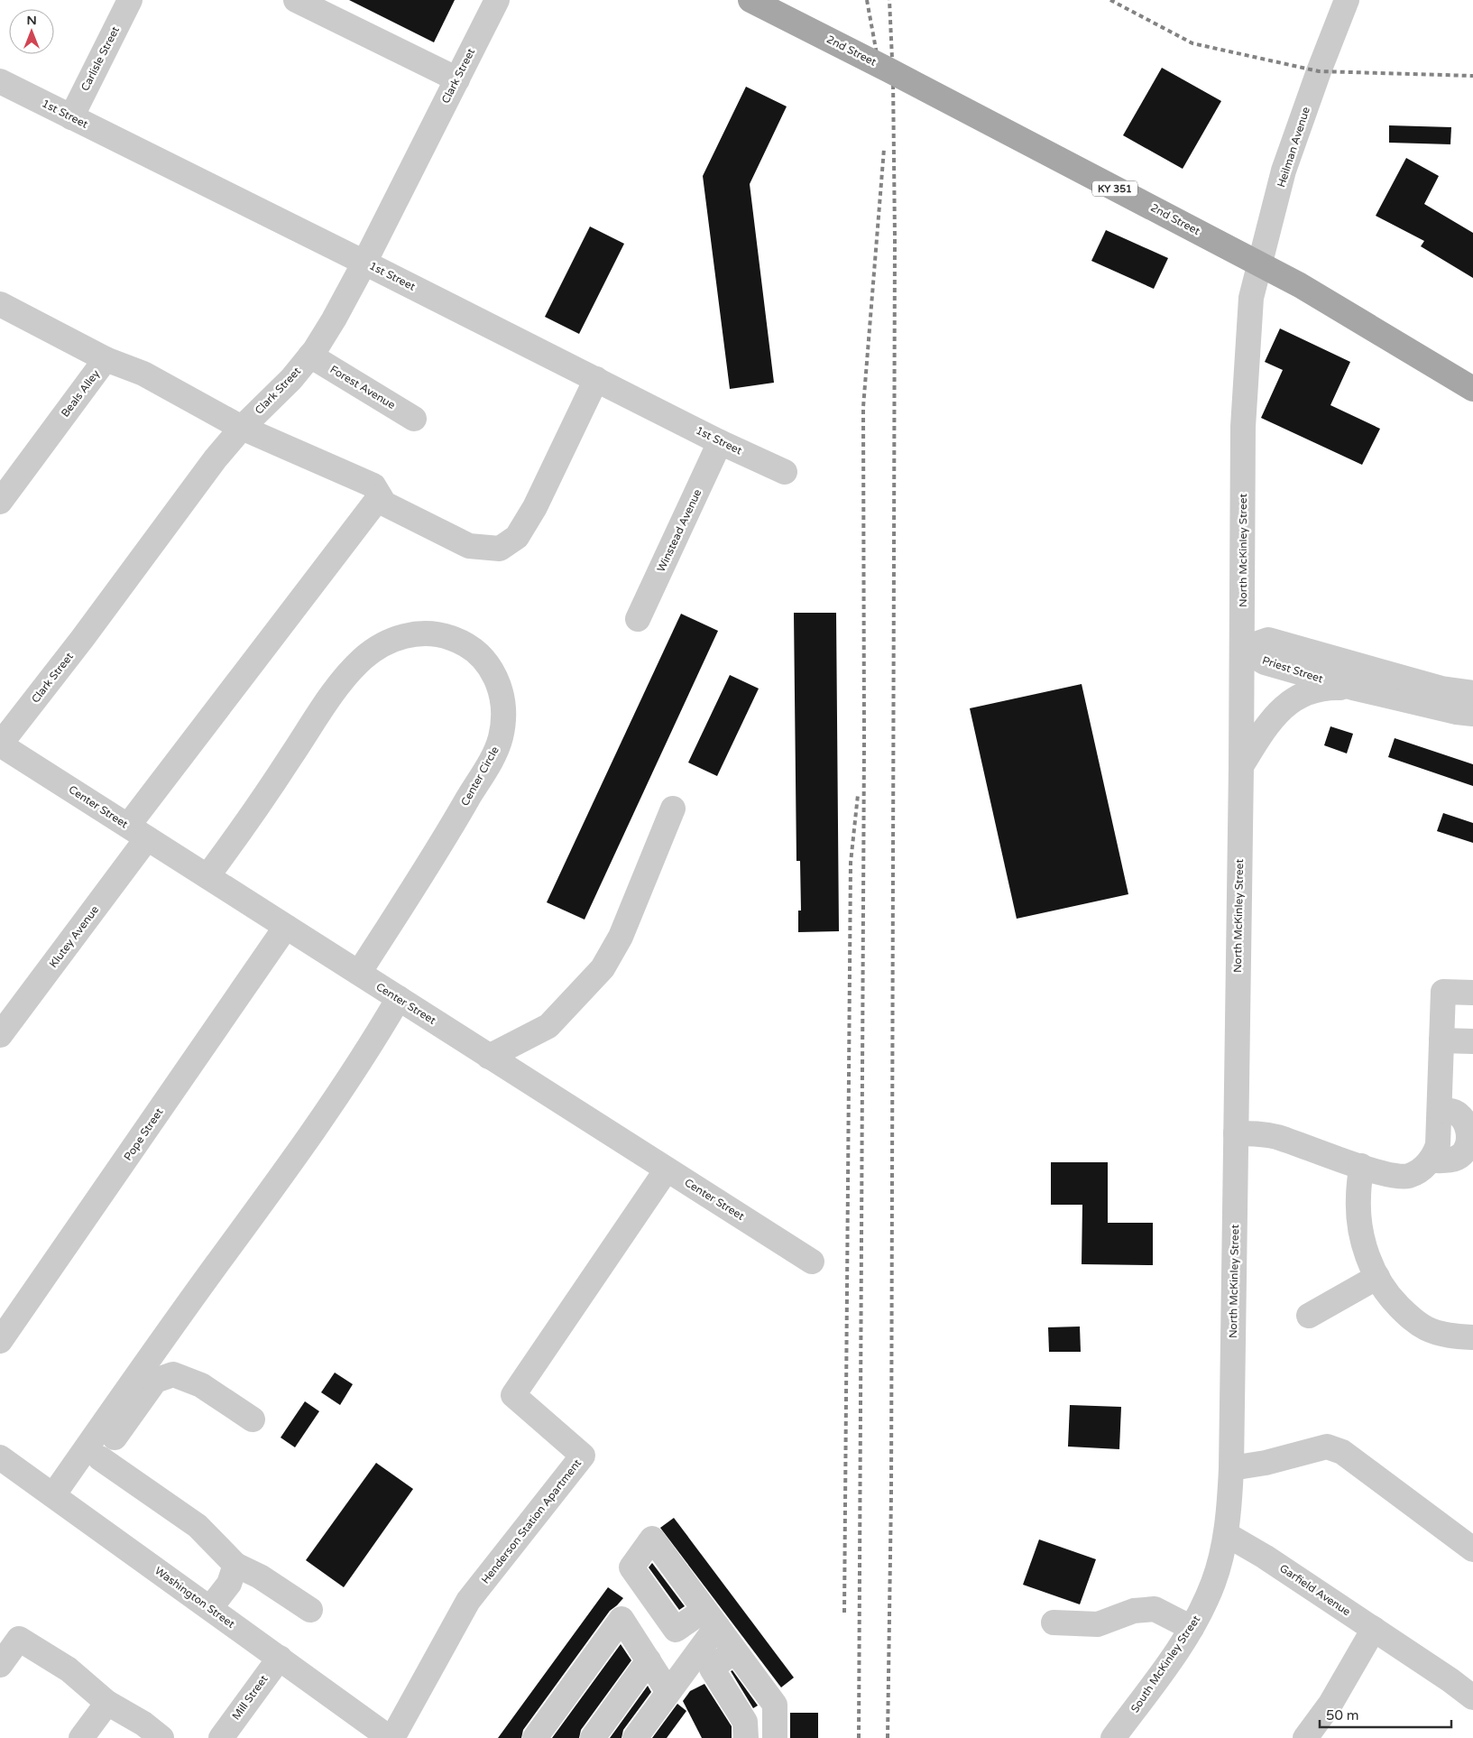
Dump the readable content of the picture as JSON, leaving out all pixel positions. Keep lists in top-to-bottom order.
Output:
{
  "streets": {
    "main road": ["2nd Street", "KY 351"],
    "street": [
      "Carlisle Street",
      "Clark Street",
      "1st Street",
      "Heilman Avenue",
      "Forest Avenue",
      "Beals Alley",
      "Winstead Avenue",
      "North McKinley Street",
      "Priest Street",
      "Center Circle",
      "Center Street",
      "Klutey Avenue",
      "Pope Street",
      "Henderson Station Apartment",
      "Garfield Avenue",
      "Washington Street",
      "South McKinley Street",
      "Mill Street"
    ]
  },
  "crossings": [
    ["Carlisle Street", "1st Street"],
    ["Clark Street", "1st Street"],
    ["Clark Street", "Forest Avenue"],
    ["Clark Street", "Center Street"],
    ["1st Street", "Winstead Avenue"],
    ["Heilman Avenue", "North McKinley Street"],
    ["North McKinley Street", "Priest Street"],
    ["North McKinley Street", "Garfield Avenue"],
    ["North McKinley Street", "South McKinley Street"],
    ["Center Circle", "Center Street"],
    ["Center Street", "Klutey Avenue"],
    ["Center Street", "Pope Street"],
    ["Center Street", "Henderson Station Apartment"],
    ["Henderson Station Apartment", "Washington Street"],
    ["Garfield Avenue", "South McKinley Street"],
    ["Washington Street", "Mill Street"]
  ],
  "scale_bar": "50 m",
  "north": "top"
}
